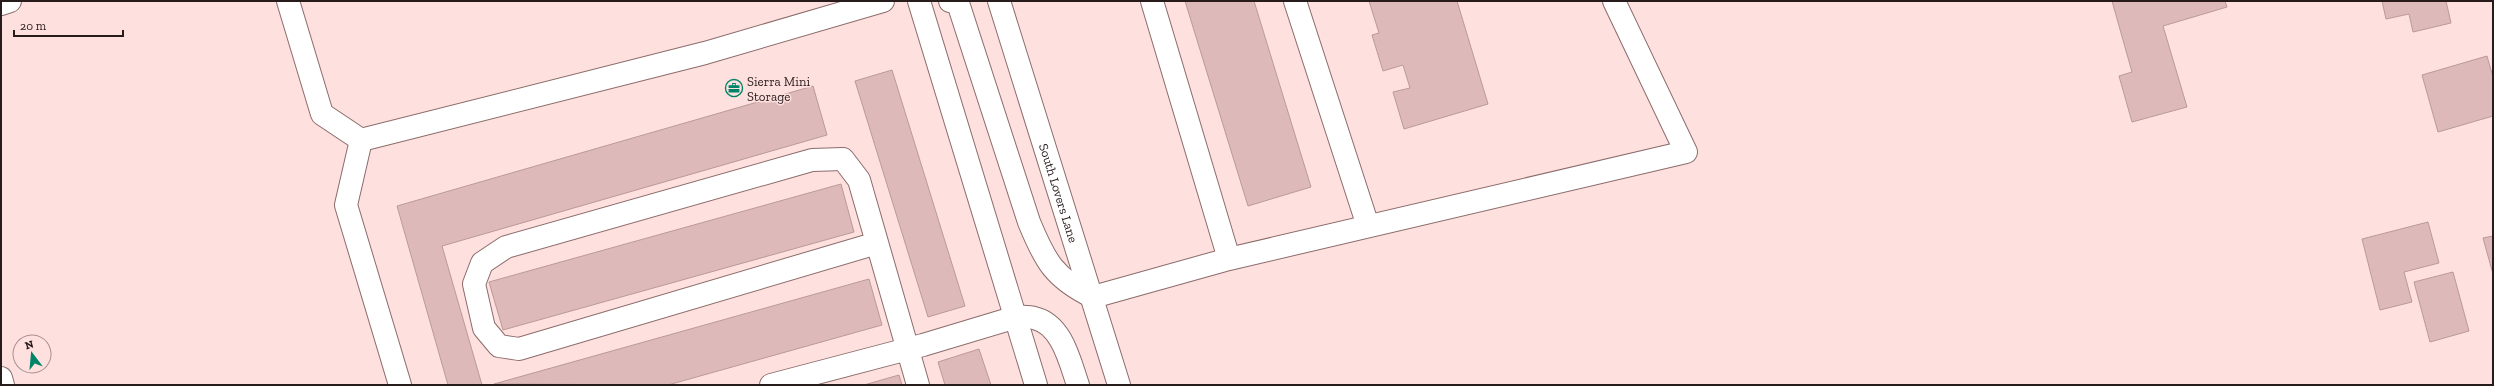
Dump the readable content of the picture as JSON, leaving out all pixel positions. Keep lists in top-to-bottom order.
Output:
{
  "streets": {
    "main road": ["South Lovers Lane"]
  },
  "places": {
    "office": ["Sierra Mini Storage"]
  },
  "scale_bar": "20 m",
  "north": "top"
}
